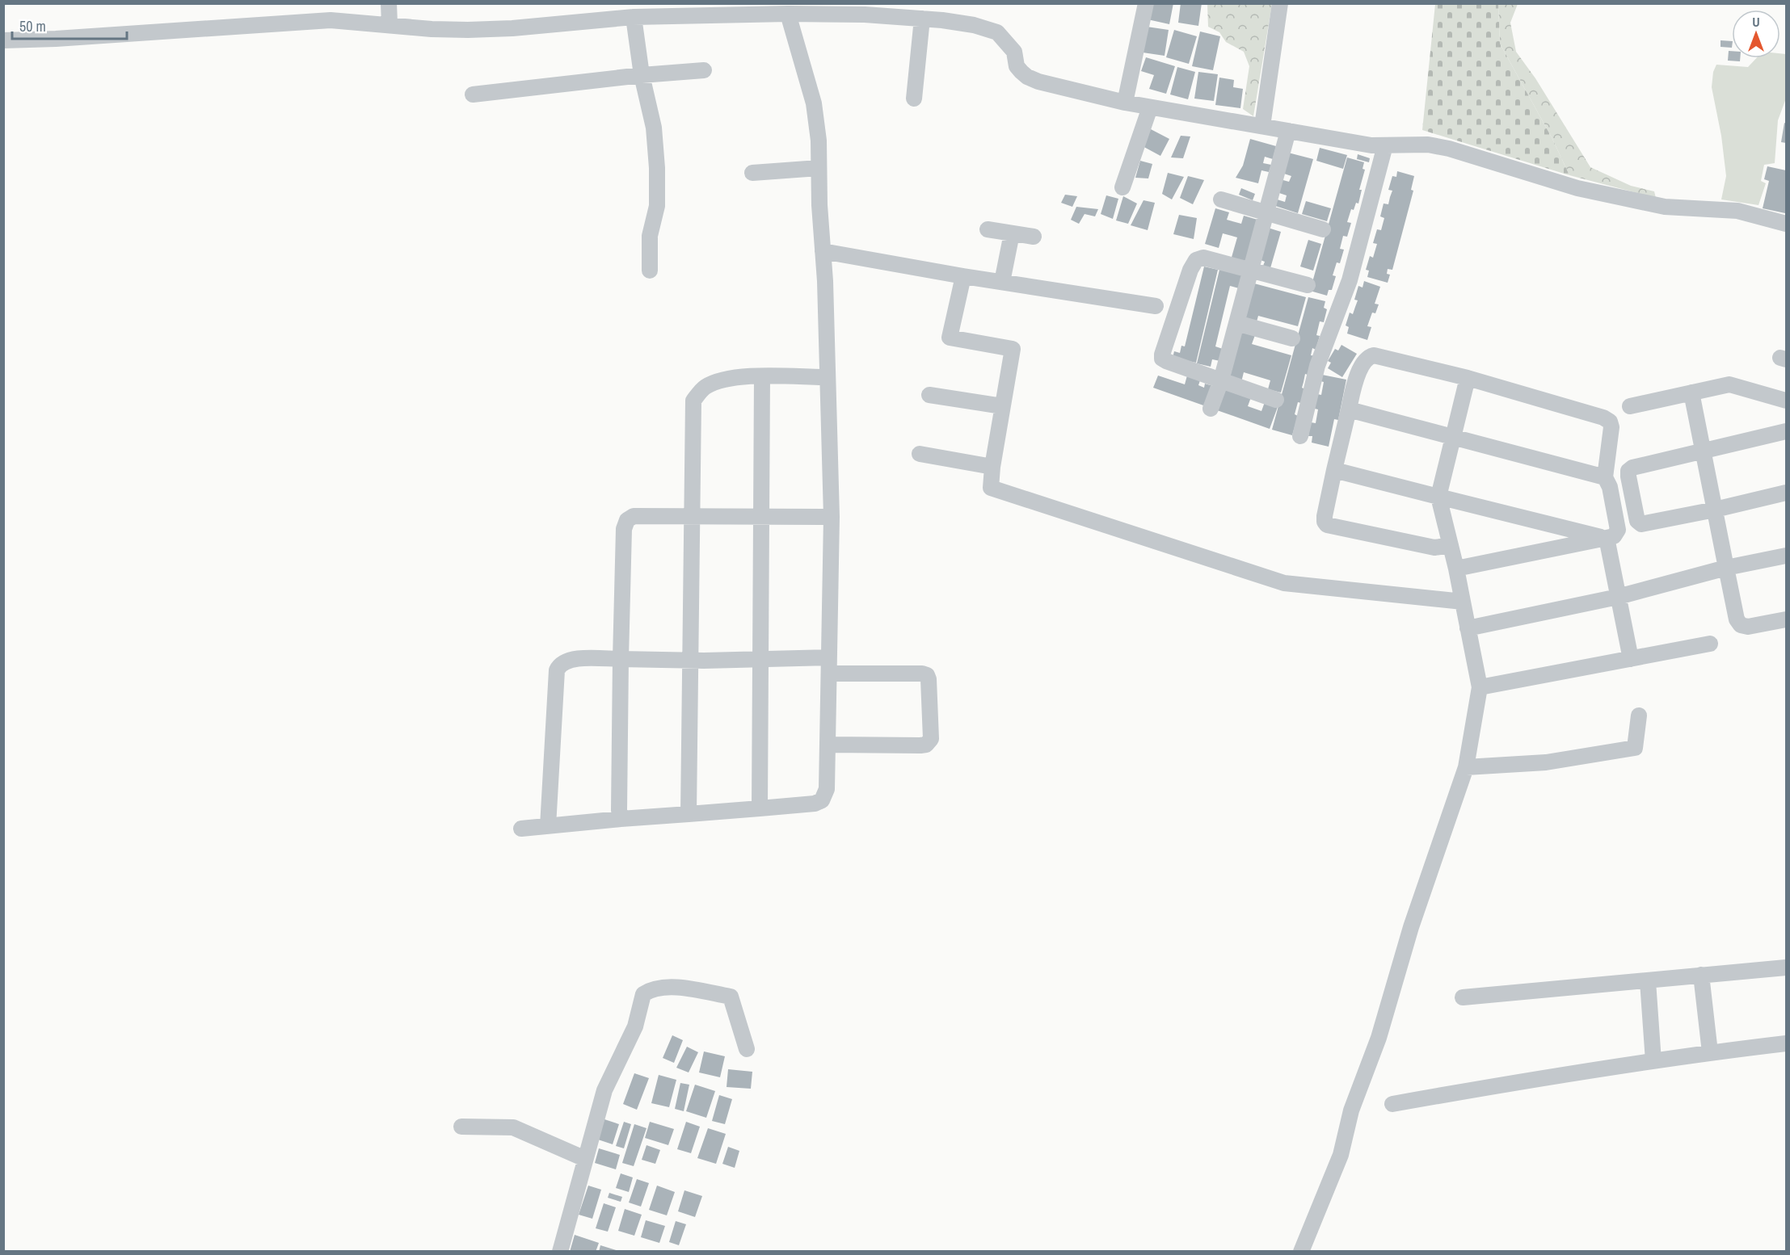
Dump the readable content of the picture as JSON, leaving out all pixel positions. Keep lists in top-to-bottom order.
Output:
{
  "scale_bar": "50 m",
  "north": "top"
}
